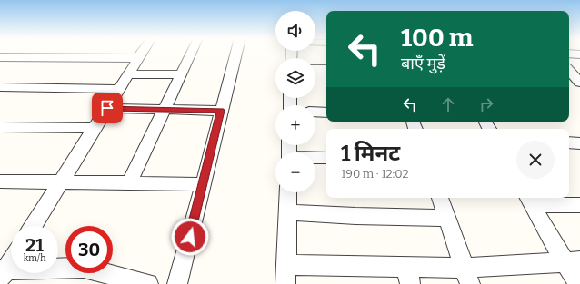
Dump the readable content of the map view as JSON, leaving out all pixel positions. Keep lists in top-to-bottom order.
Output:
{
  "page": {
    "map_buttons": ["+", "−"],
    "turn": ["100 m", "बाएँ मुड़ें"],
    "heading": ["1 मिनट", "190 m · 12:02"],
    "speed": "21 km/h",
    "limit": "30"
  }
}
